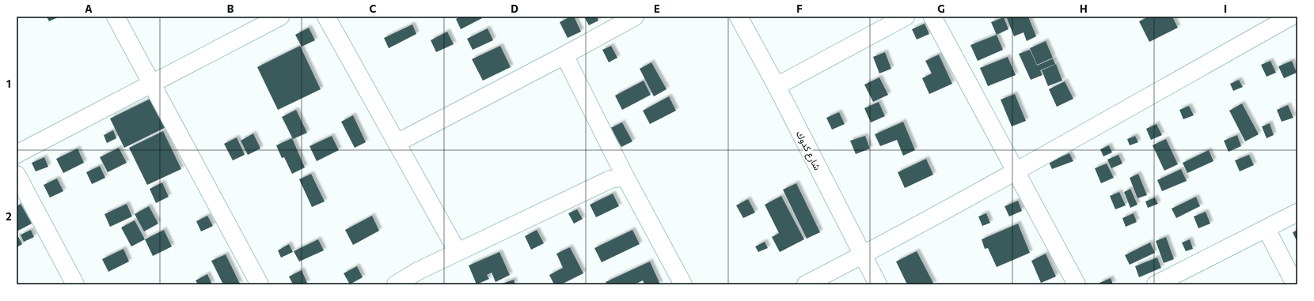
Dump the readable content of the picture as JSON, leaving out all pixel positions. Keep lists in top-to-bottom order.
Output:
{
  "streets": {
    "street": ["شارع كدوك"]
  },
  "grid": {
    "columns": [
      "A",
      "B",
      "C",
      "D",
      "E",
      "F",
      "G",
      "H",
      "I"
    ],
    "rows": ["1", "2"]
  }
}
